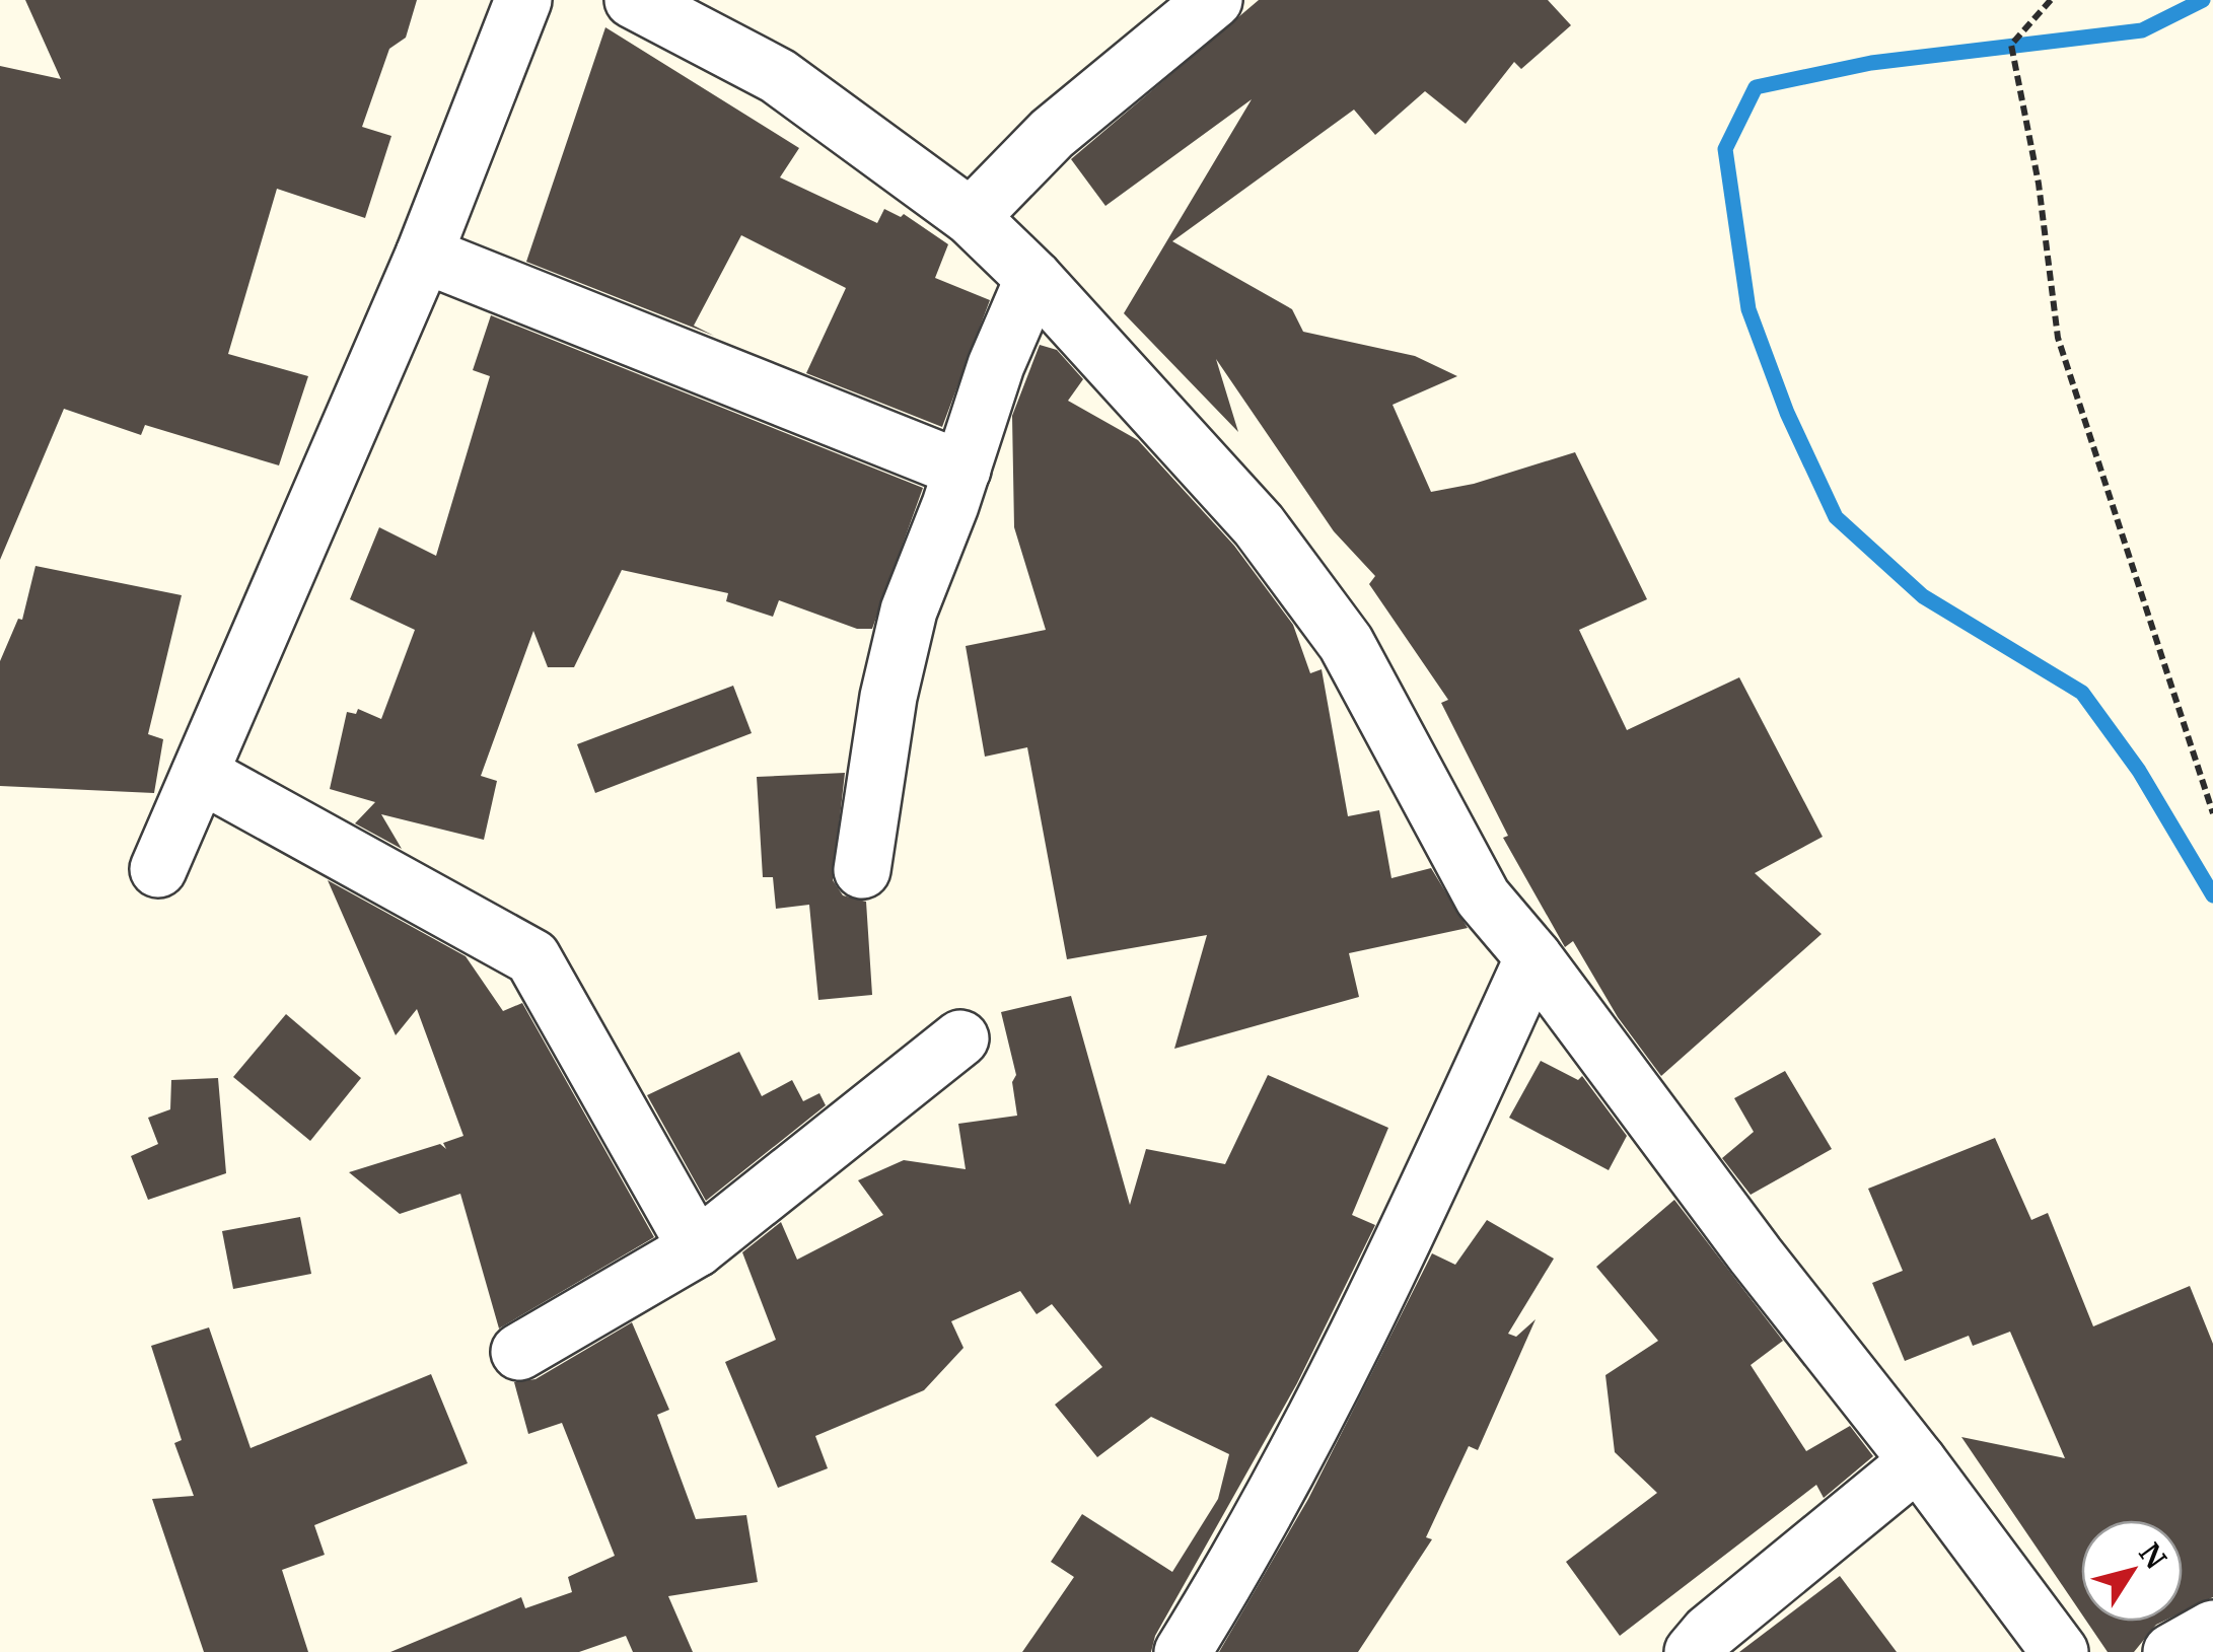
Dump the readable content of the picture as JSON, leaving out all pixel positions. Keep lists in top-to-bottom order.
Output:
{
  "north": "top right"
}
